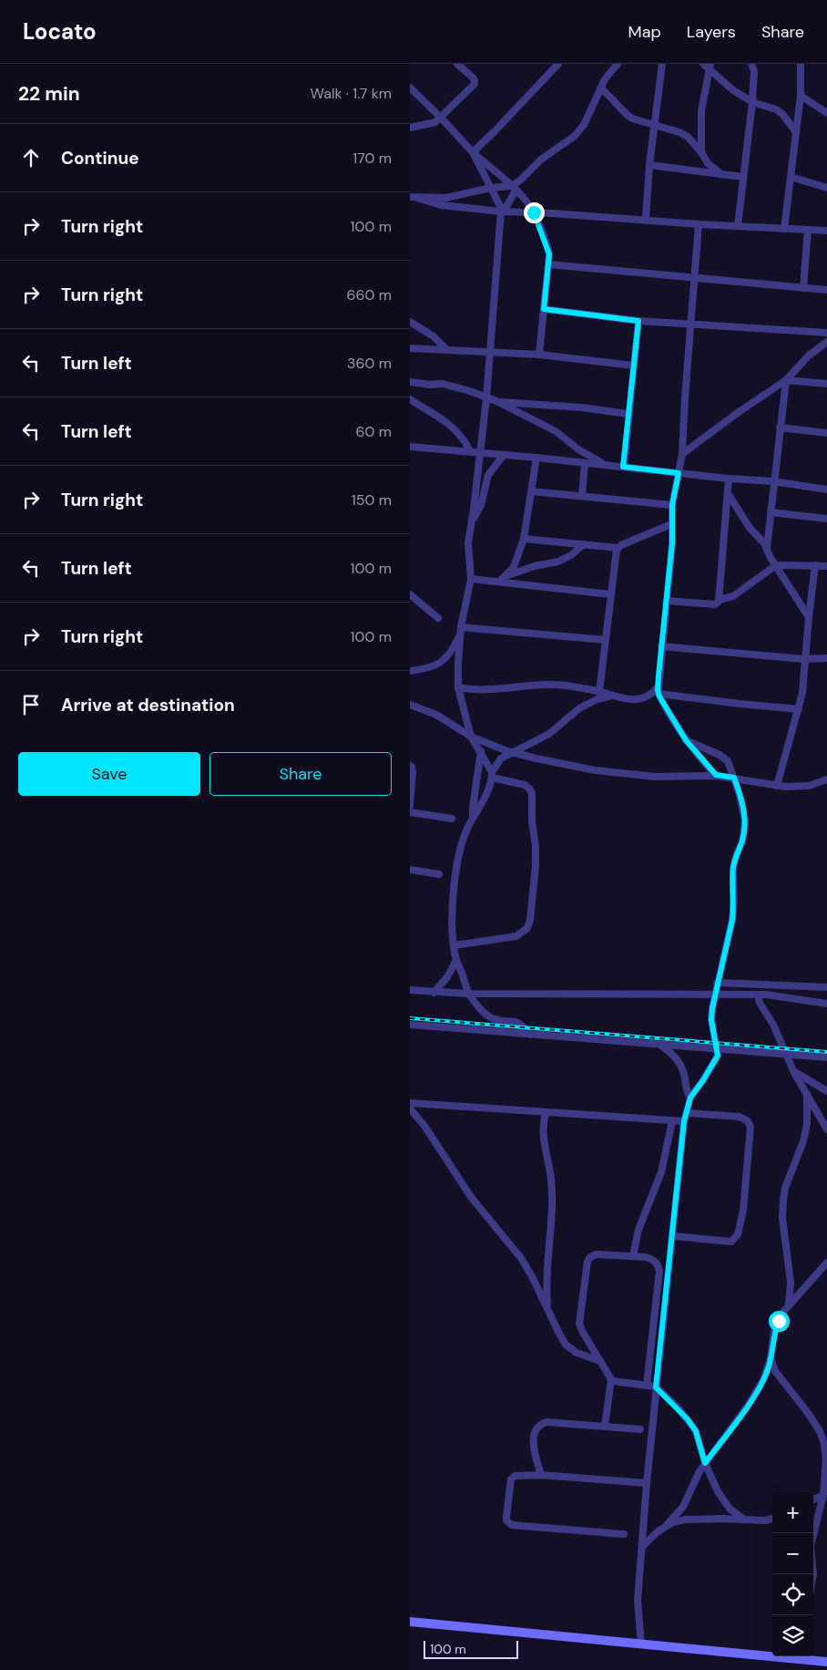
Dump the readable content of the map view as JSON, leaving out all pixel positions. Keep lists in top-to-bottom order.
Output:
{
  "scale_bar": "100 m",
  "page": {
    "header": "Locato",
    "nav": ["Map", "Layers", "Share"],
    "heading": ["22 min", "Walk · 1.7 km"],
    "list": [
      ["Continue", "170 m"],
      ["Turn right", "100 m"],
      ["Turn right", "660 m"],
      ["Turn left", "360 m"],
      ["Turn left", "60 m"],
      ["Turn right", "150 m"],
      ["Turn left", "100 m"],
      ["Turn right", "100 m"],
      "Arrive at destination"
    ],
    "buttons": ["Save", "Share"],
    "map_buttons": ["+", "−"],
    "scale": "100 m"
  }
}
